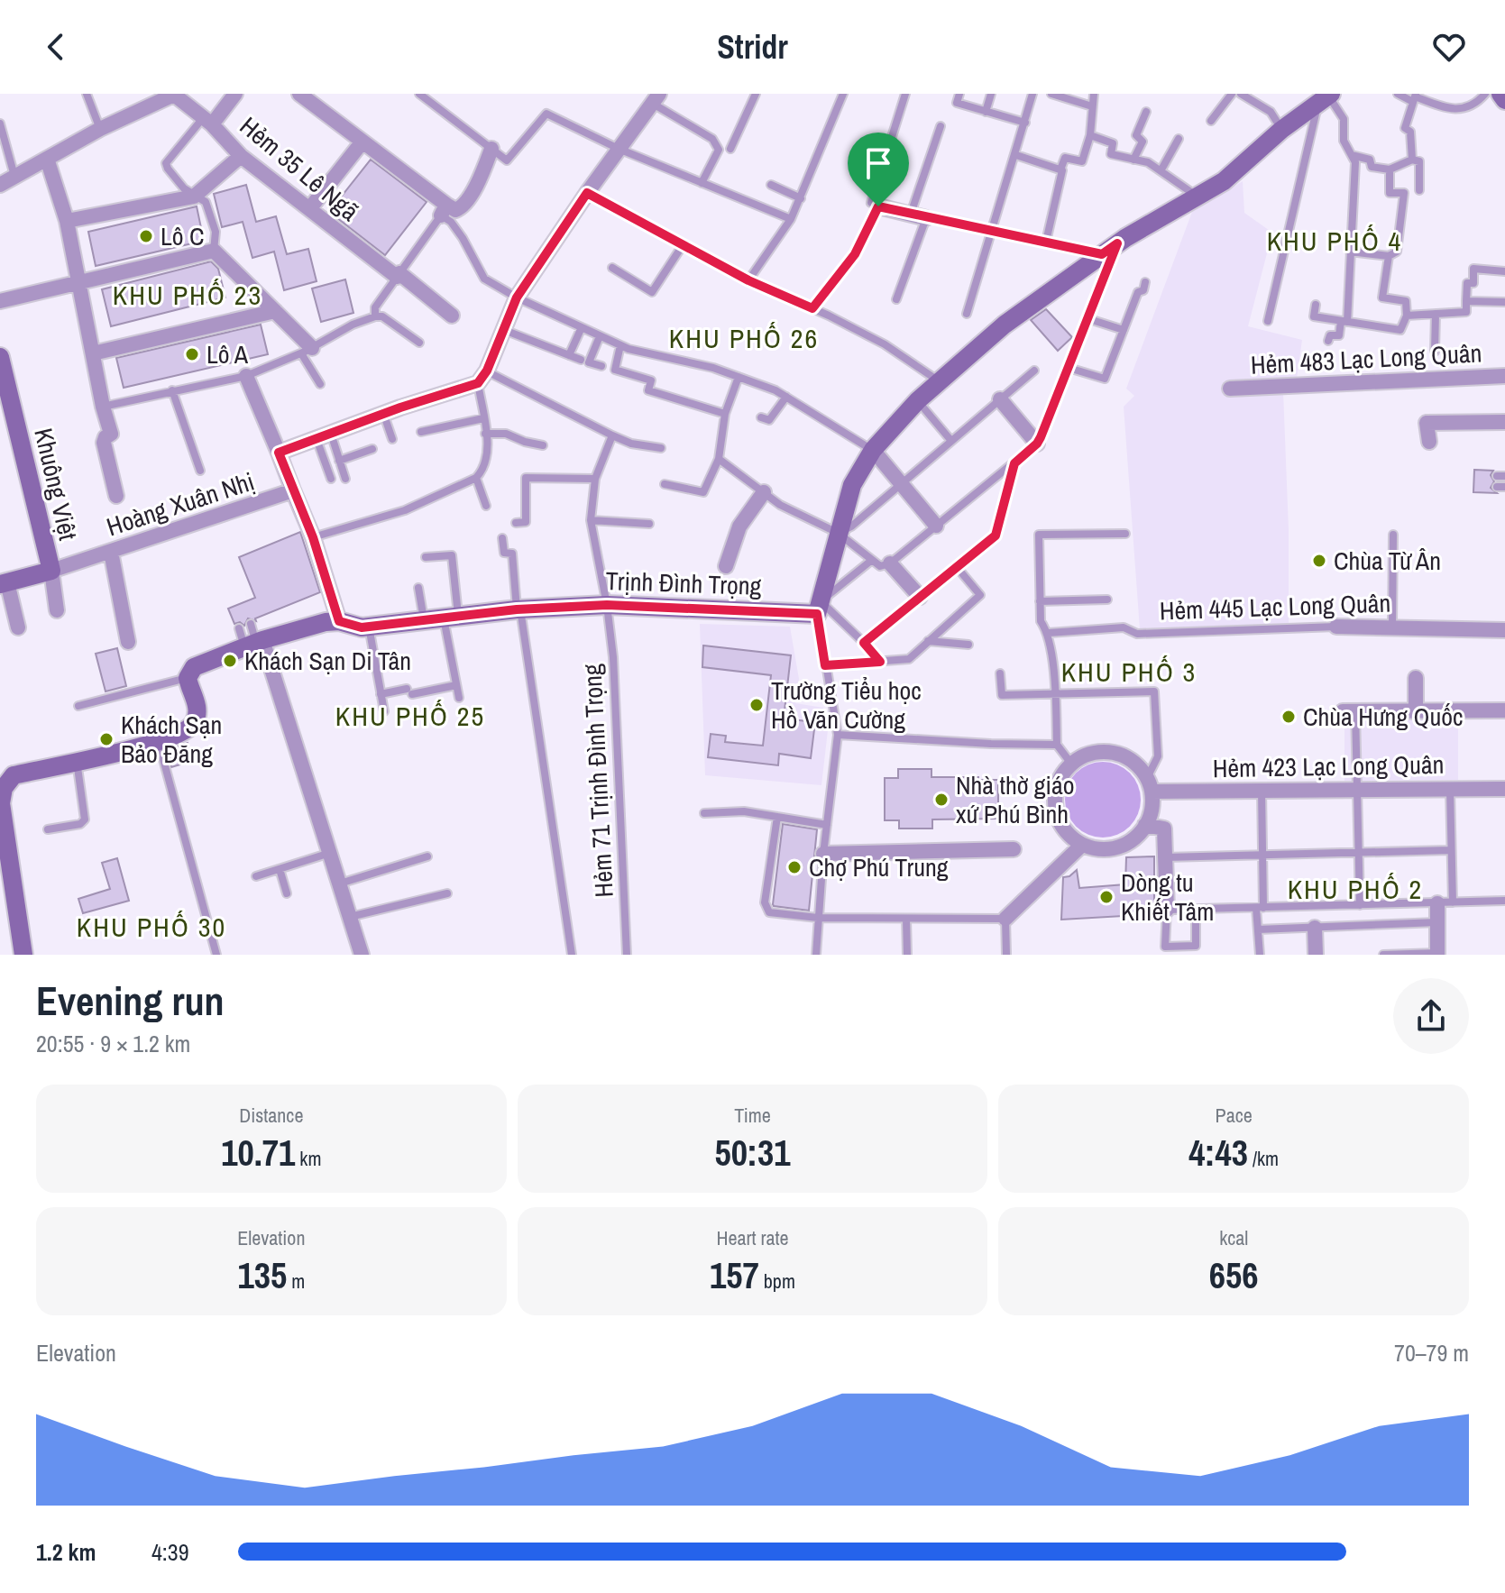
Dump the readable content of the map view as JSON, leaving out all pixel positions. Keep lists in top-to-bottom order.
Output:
{
  "streets": {
    "street": [
      "Hẻm 35 Lê Ngã",
      "Hẻm 483 Lạc Long Quân",
      "Khuông Việt",
      "Hoàng Xuân Nhị",
      "Trịnh Đình Trọng",
      "Hẻm 445 Lạc Long Quân",
      "Hẻm 423 Lạc Long Quân"
    ],
    "lane": ["Hẻm 71 Trịnh Đình Trọng"]
  },
  "crossings": [
    ["Khuông Việt", "Hoàng Xuân Nhị"],
    ["Trịnh Đình Trọng", "Hẻm 71 Trịnh Đình Trọng"]
  ],
  "districts": [
    "KHU PHỐ 4",
    "KHU PHỐ 23",
    "KHU PHỐ 26",
    "KHU PHỐ 3",
    "KHU PHỐ 25",
    "KHU PHỐ 2",
    "KHU PHỐ 30"
  ],
  "places": [
    "Lô C",
    "Lô A",
    "Chùa Từ Ân",
    "Khách Sạn Di Tân",
    "Trường Tiểu học Hồ Văn Cường",
    "Chùa Hưng Quốc",
    "Khách Sạn Bảo Đăng",
    "Nhà thờ giáo xứ Phú Bình",
    "Chợ Phú Trung",
    "Dòng tu Khiết Tâm"
  ],
  "page": {
    "header": "Stridr",
    "heading": ["Evening run", "20:55 · 9 × 1.2 km"],
    "stats": [
      ["Distance", "10.71 km"],
      ["Time", "50:31"],
      ["Pace", "4:43 /km"],
      ["Elevation", "135 m"],
      ["Heart rate", "157 bpm"],
      ["kcal", "656"]
    ],
    "chart": ["Elevation", "70–79 m"],
    "list": [
      {
        "name": "1.2 km",
        "note": "4:39"
      }
    ]
  }
}
